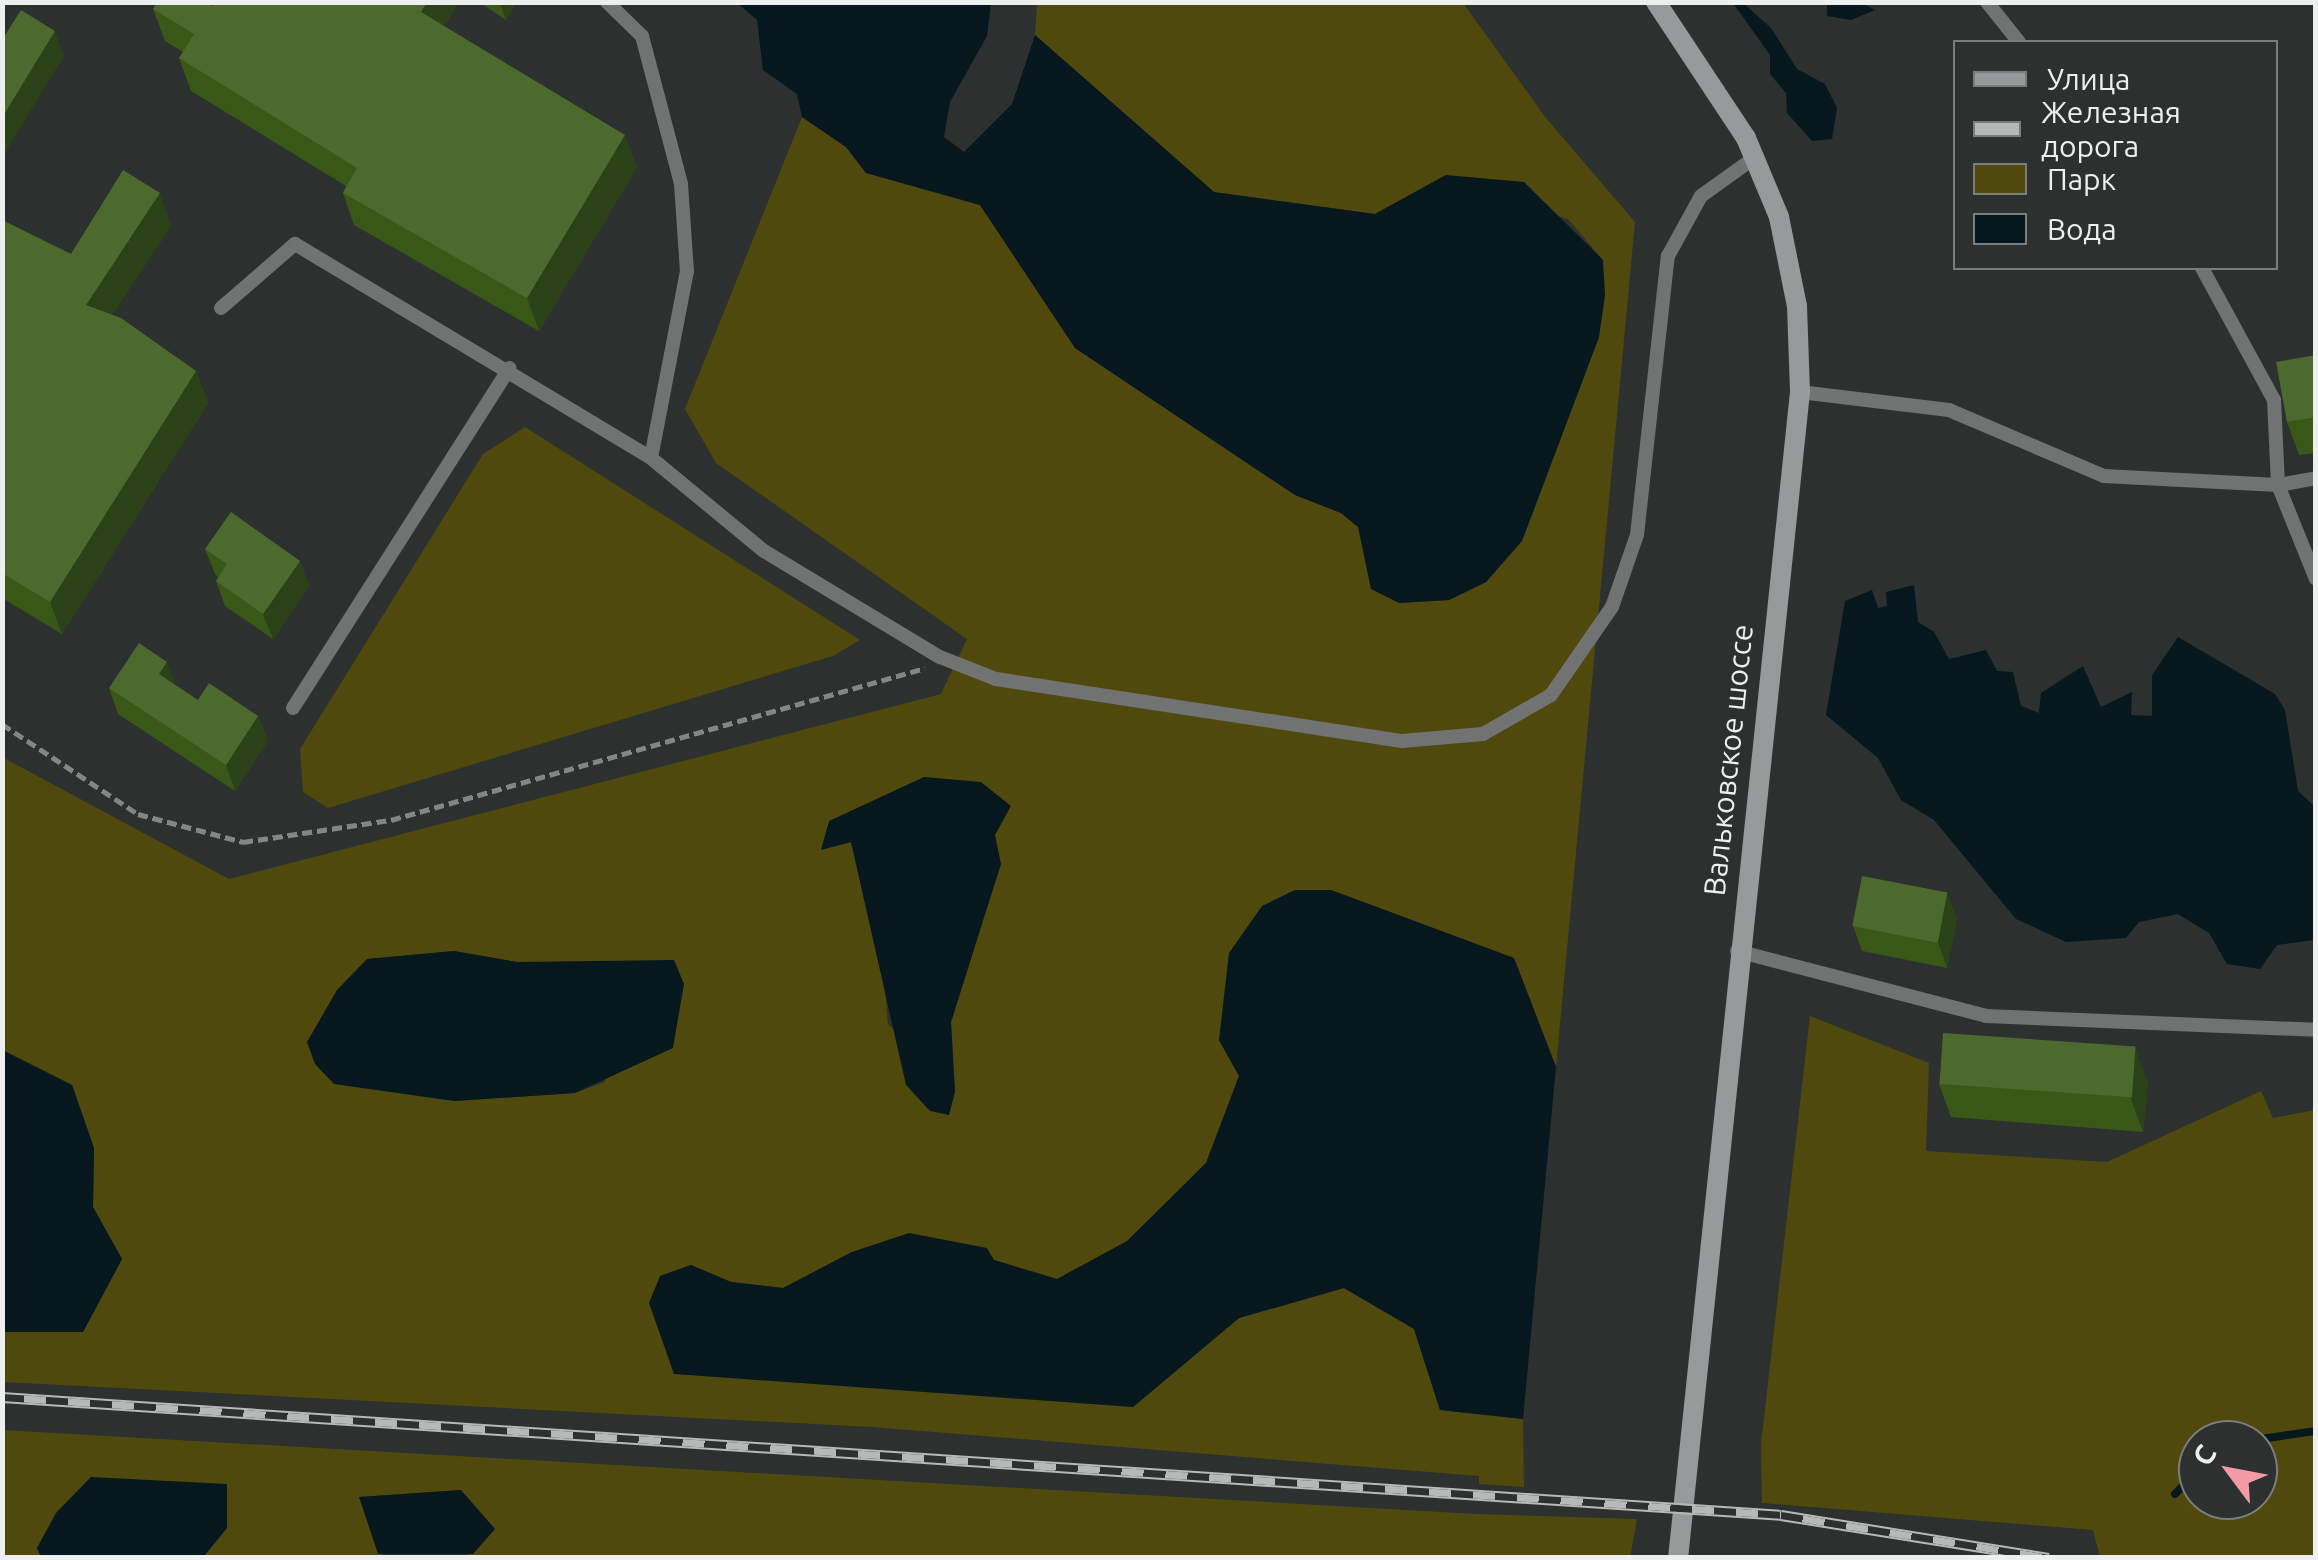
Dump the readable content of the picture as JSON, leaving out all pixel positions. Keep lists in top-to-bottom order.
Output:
{
  "streets": {
    "main road": ["Вальковское шоссе"]
  },
  "legend": [
    "Улица",
    "Железная дорога",
    "Парк",
    "Вода"
  ],
  "north": "top left"
}
